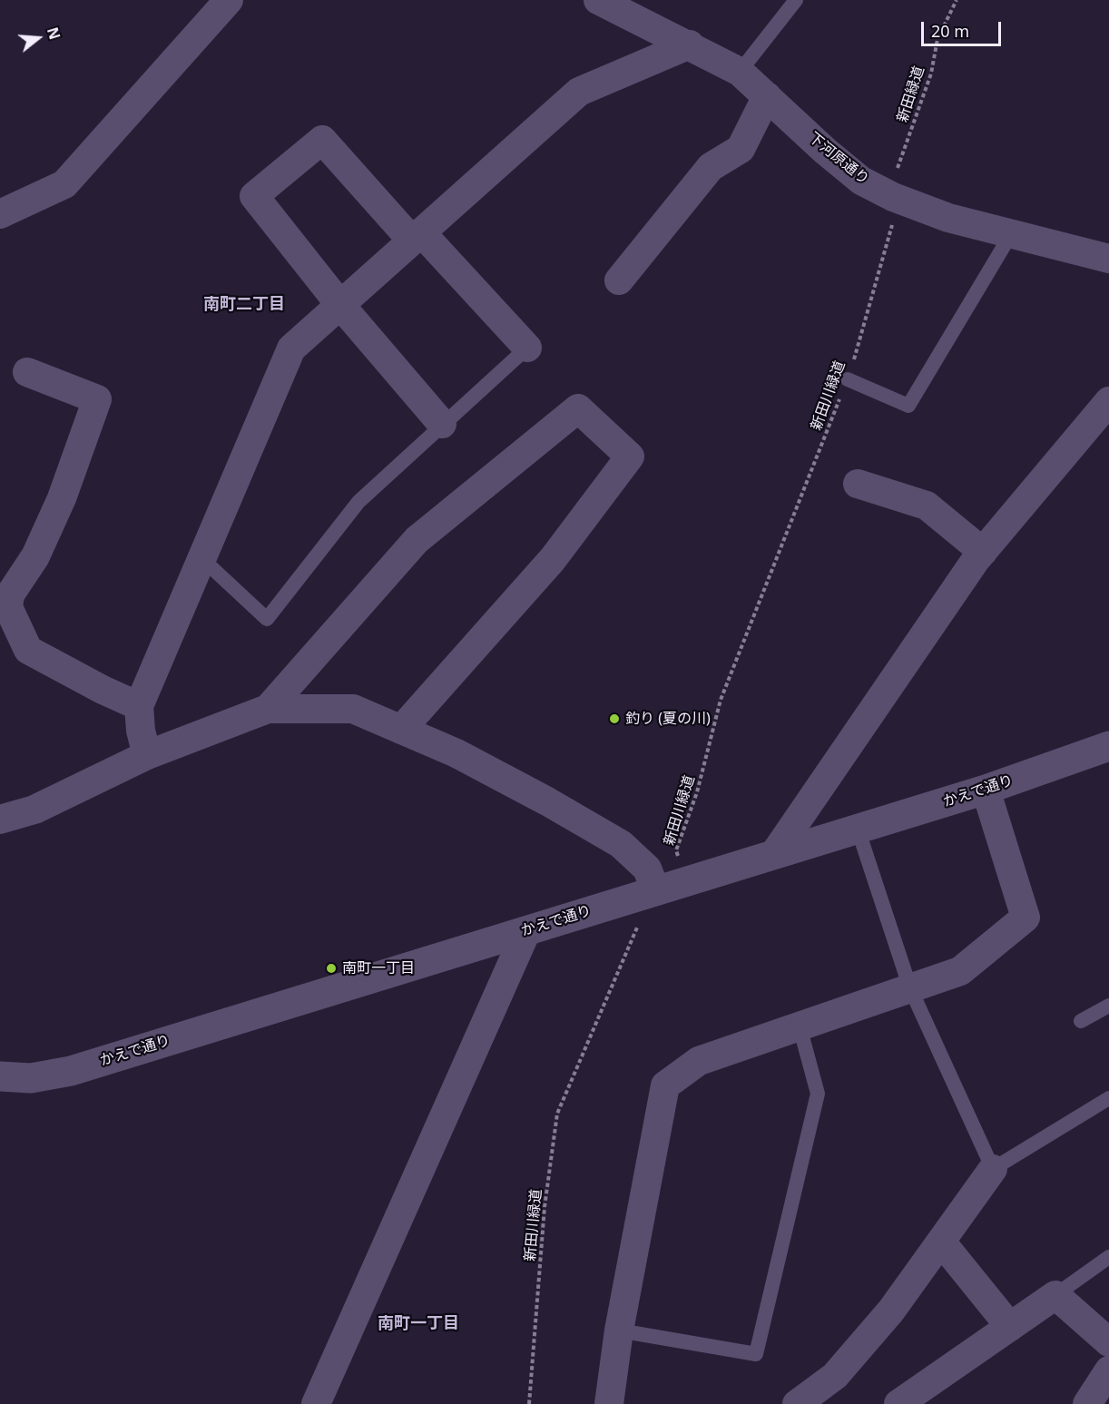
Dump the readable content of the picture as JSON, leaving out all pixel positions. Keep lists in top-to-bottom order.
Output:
{
  "streets": {
    "street": ["下河原通り", "かえで通り"],
    "path": ["新田緑道", "新田川緑道"]
  },
  "crossings": [
    ["新田緑道", "下河原通り"],
    ["新田緑道", "新田川緑道"],
    ["下河原通り", "新田川緑道"],
    ["新田川緑道", "かえで通り"]
  ],
  "districts": ["南町二丁目", "南町一丁目"],
  "places": ["釣り (夏の川)", "南町一丁目"],
  "scale_bar": "20 m",
  "north": "right"
}
